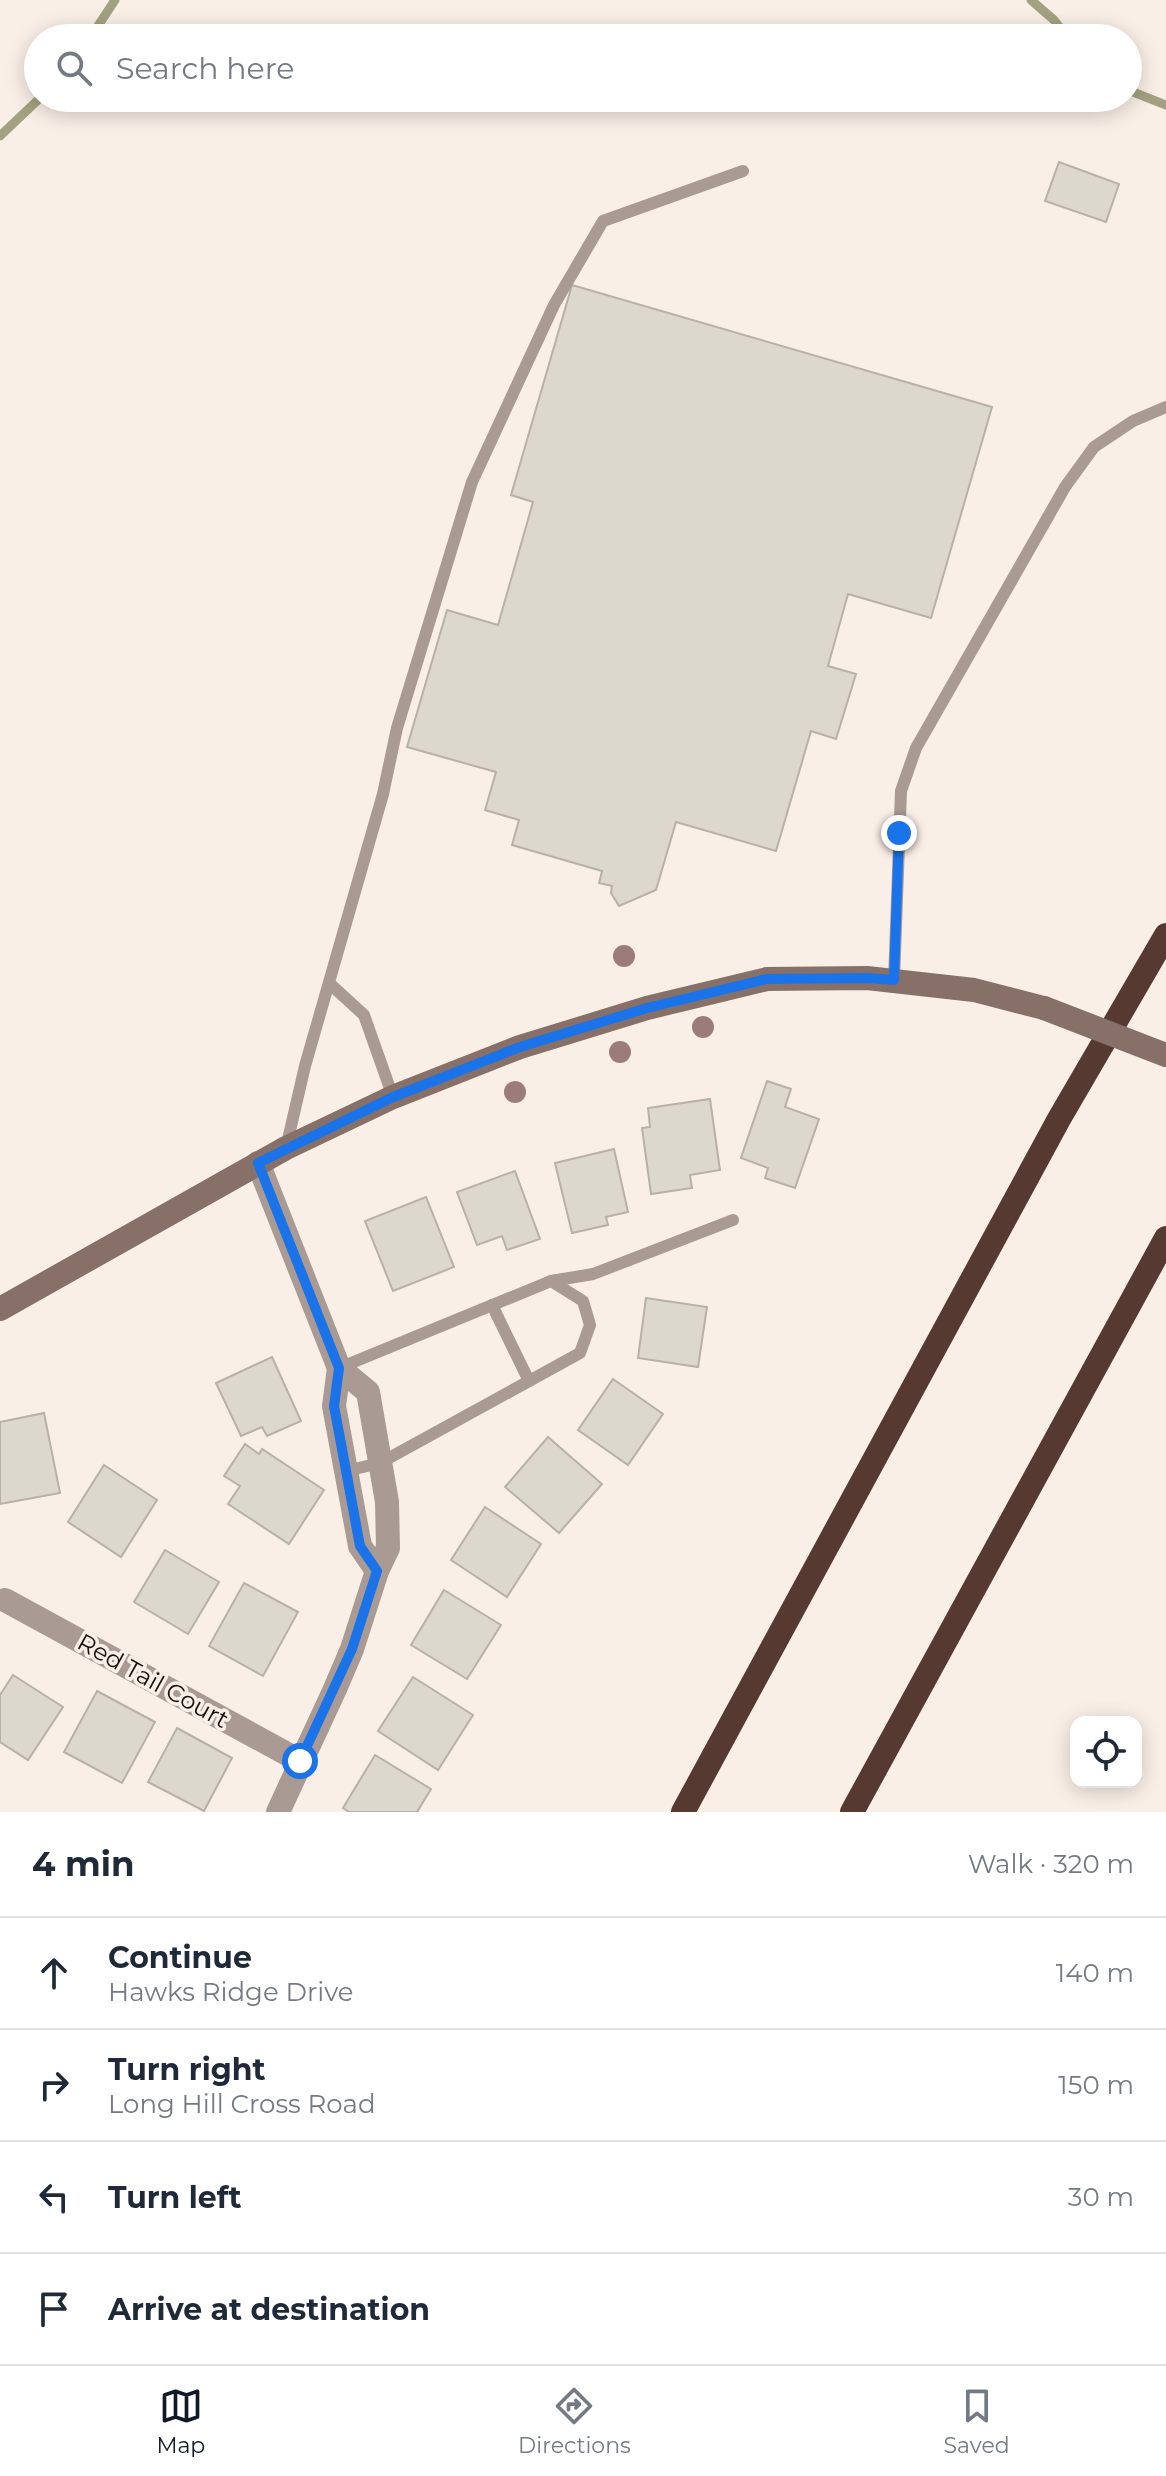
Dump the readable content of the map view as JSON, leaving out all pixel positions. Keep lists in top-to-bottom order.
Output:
{
  "streets": {
    "street": ["Red Tail Court"]
  },
  "page": {
    "search": "Search here",
    "heading": ["4 min", "Walk · 320 m"],
    "list": [
      ["Continue", "Hawks Ridge Drive", "140 m"],
      ["Turn right", "Long Hill Cross Road", "150 m"],
      ["Turn left", "30 m"],
      "Arrive at destination"
    ],
    "nav": ["Map", "Directions", "Saved"]
  }
}
